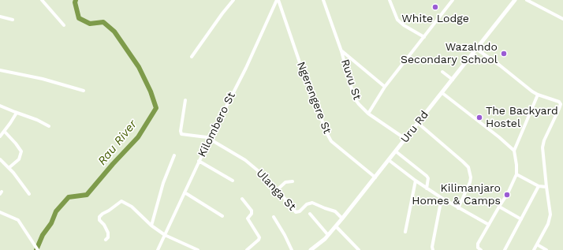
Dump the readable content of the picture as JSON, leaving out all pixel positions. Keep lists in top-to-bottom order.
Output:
{
  "streets": {
    "street": [
      "Ruvu St",
      "Ngerengere St",
      "Kilombero St",
      "Uru Rd",
      "Ulanga St"
    ]
  },
  "crossings": [
    ["Ruvu St", "Uru Rd"],
    ["Ngerengere St", "Kilombero St"],
    ["Ngerengere St", "Uru Rd"],
    ["Kilombero St", "Ulanga St"],
    ["Uru Rd", "Ulanga St"]
  ],
  "water": ["Rau River"],
  "places": [
    "White Lodge",
    "Wazalndo Secondary School",
    "The Backyard Hostel",
    "Kilimanjaro Homes & Camps"
  ]
}
